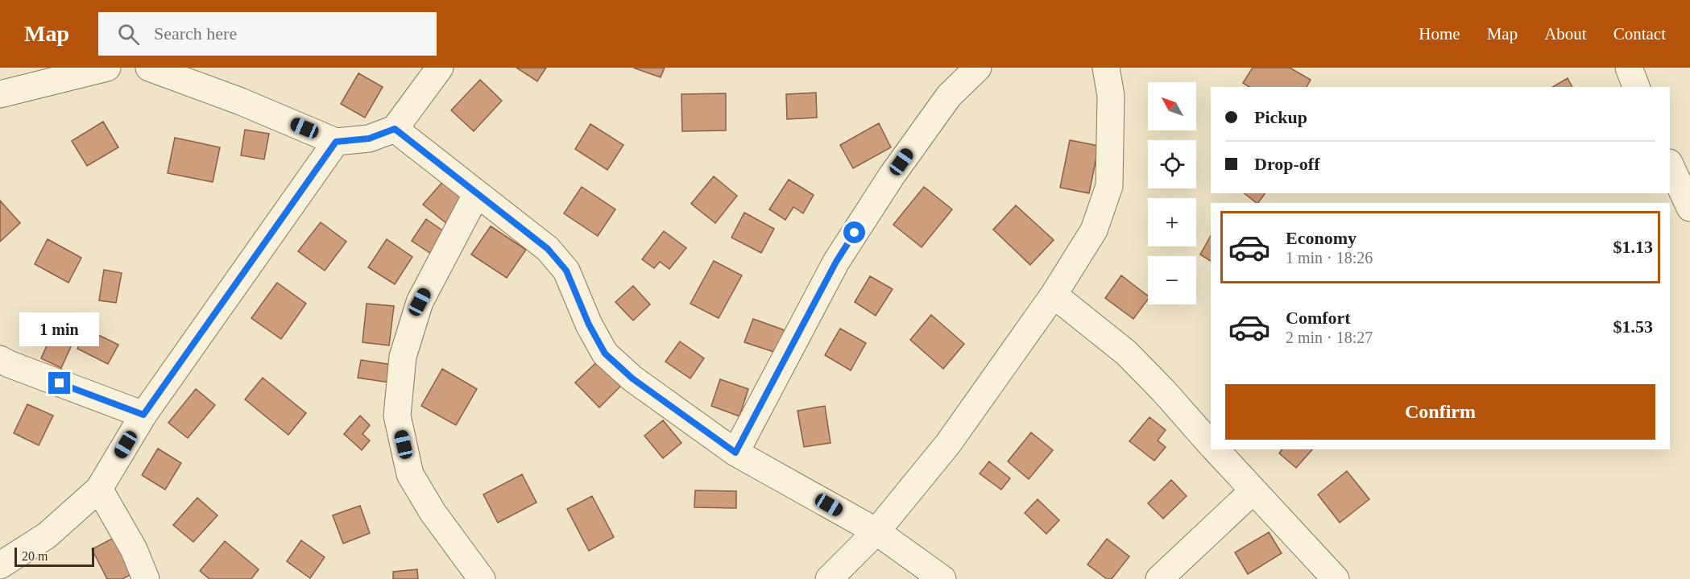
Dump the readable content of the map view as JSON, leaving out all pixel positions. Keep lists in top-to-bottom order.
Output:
{
  "scale_bar": "20 m",
  "north": "top left",
  "page": {
    "header": "Map",
    "search": "Search here",
    "nav": [
      "Home",
      "Map",
      "About",
      "Contact"
    ],
    "map_buttons": ["+", "−"],
    "banner": ["Pickup", "Drop-off"],
    "list": [
      {
        "name": "Economy",
        "note": "1 min · 18:26",
        "value": "$1.13"
      },
      {
        "name": "Comfort",
        "note": "2 min · 18:27",
        "value": "$1.53"
      }
    ],
    "bubble": "1 min",
    "buttons": "Confirm",
    "scale": "20 m"
  }
}
